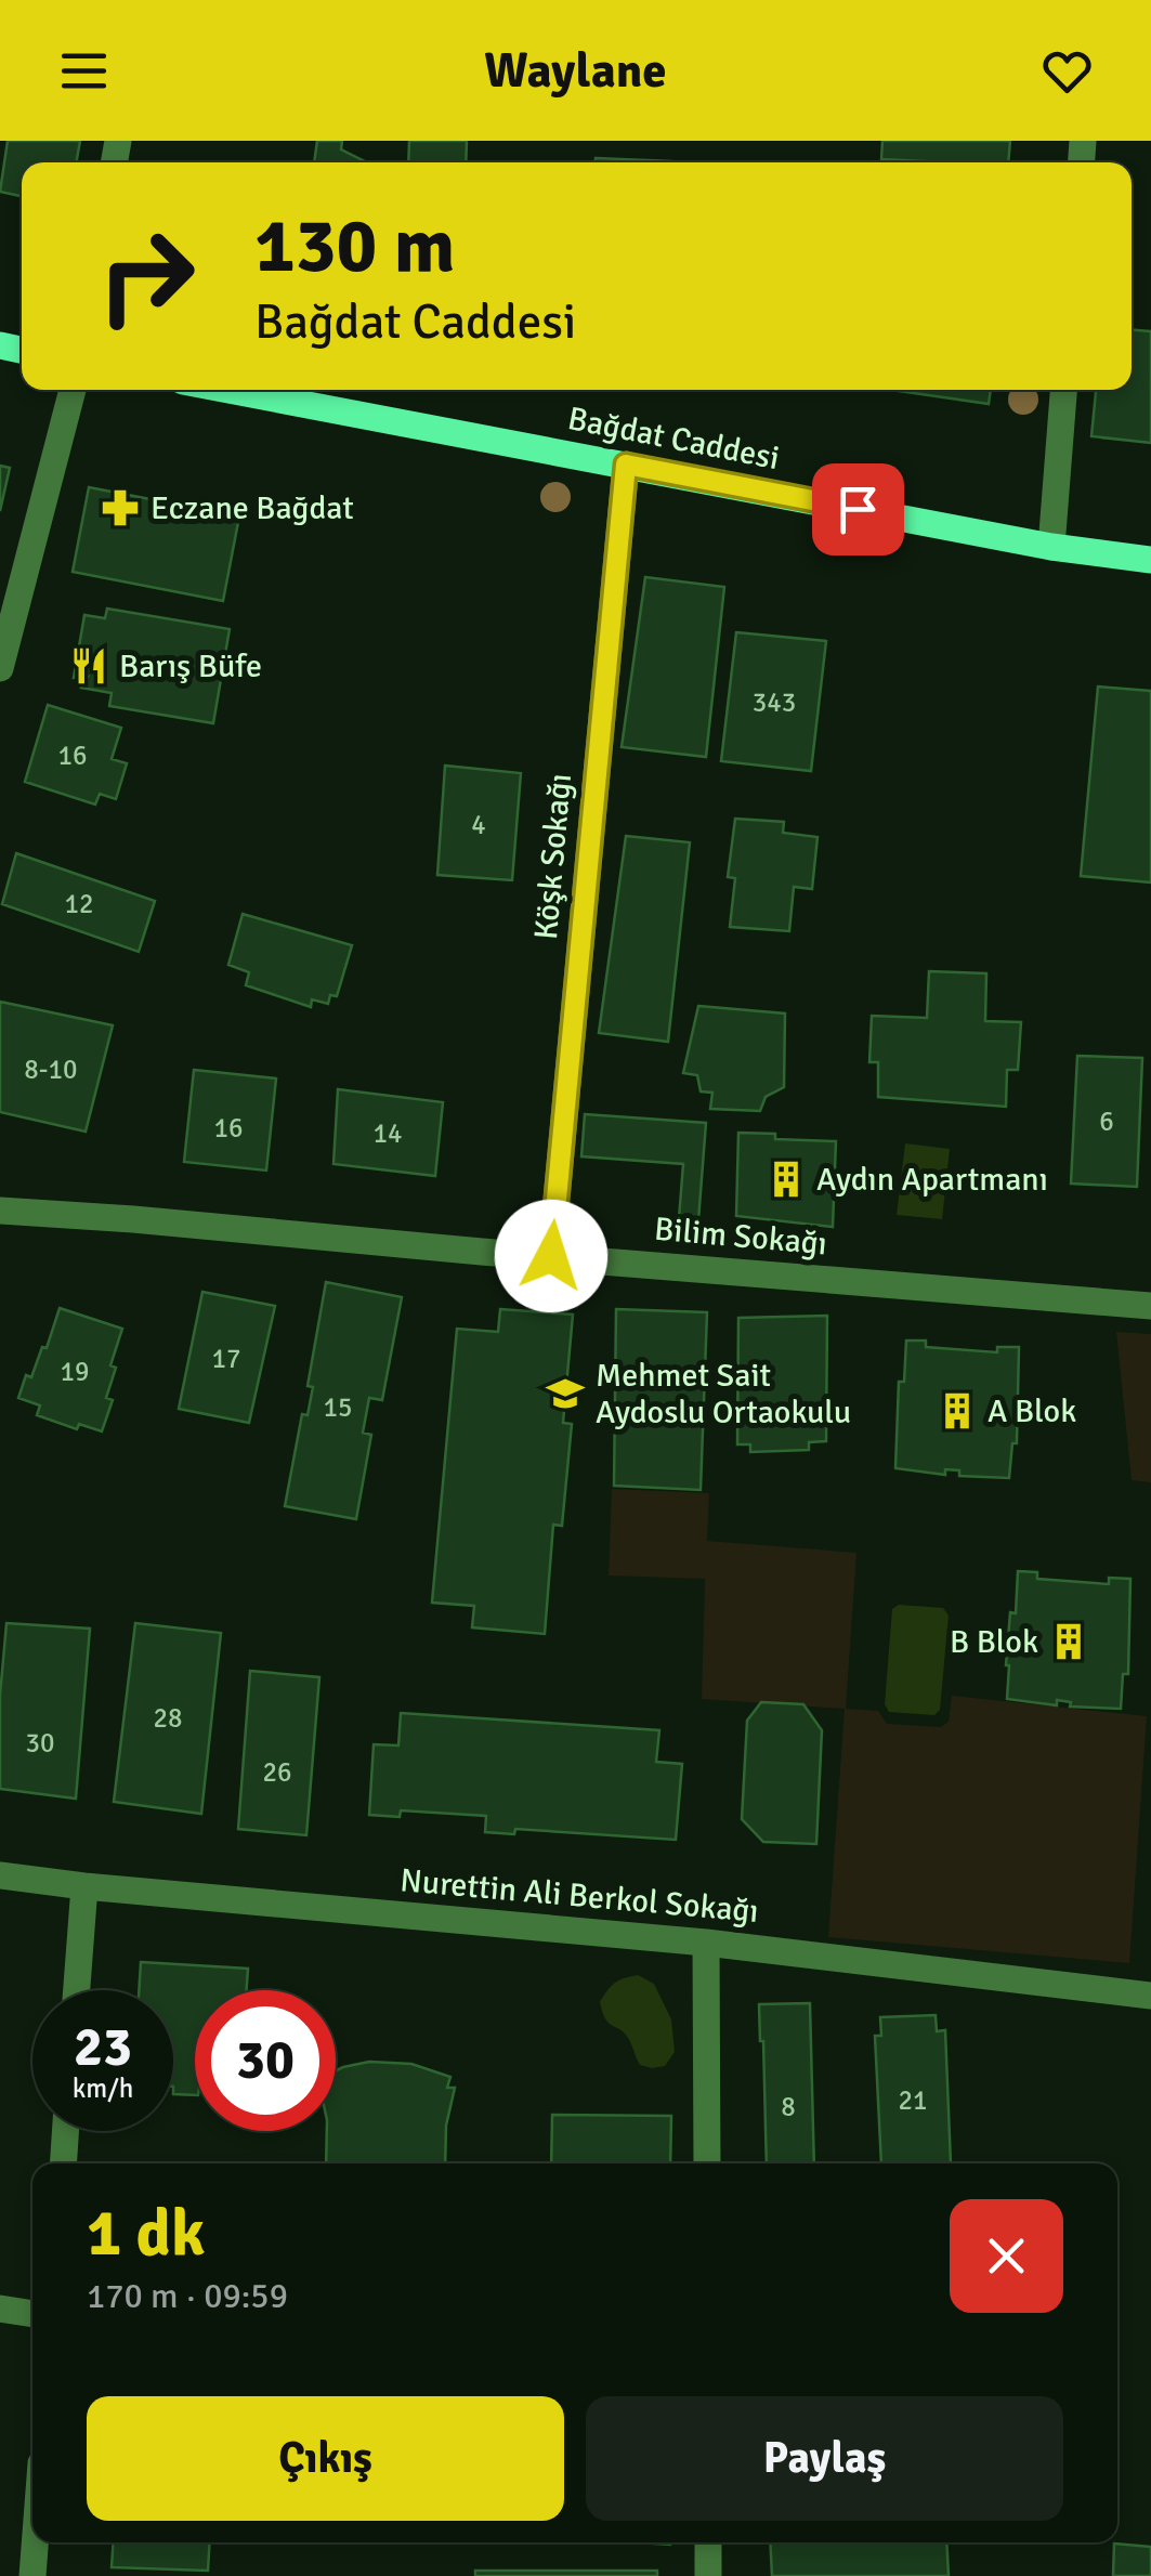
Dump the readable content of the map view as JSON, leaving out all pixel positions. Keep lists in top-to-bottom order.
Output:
{
  "streets": {
    "main road": ["Bağdat Caddesi"],
    "street": ["Köşk Sokağı", "Bilim Sokağı", "Nurettin Ali Berkol Sokağı"]
  },
  "crossings": [
    ["Bağdat Caddesi", "Köşk Sokağı"],
    ["Köşk Sokağı", "Bilim Sokağı"]
  ],
  "places": {
    "pharmacy": ["Eczane Bağdat"],
    "restaurant": ["Barış Büfe"],
    "building": ["Aydın Apartmanı", "A Blok", "B Blok"],
    "school or university": ["Mehmet Sait Aydoslu Ortaokulu"]
  },
  "house_numbers": [
    "343",
    "16",
    "4",
    "12",
    "8-10",
    "6",
    "16",
    "14",
    "17",
    "19",
    "15",
    "28",
    "30",
    "26",
    "21",
    "8"
  ],
  "page": {
    "header": "Waylane",
    "turn": ["130 m", "Bağdat Caddesi"],
    "speed": "23 km/h",
    "limit": "30",
    "heading": ["1 dk", "170 m · 09:59"],
    "buttons": ["Çıkış", "Paylaş"]
  }
}
